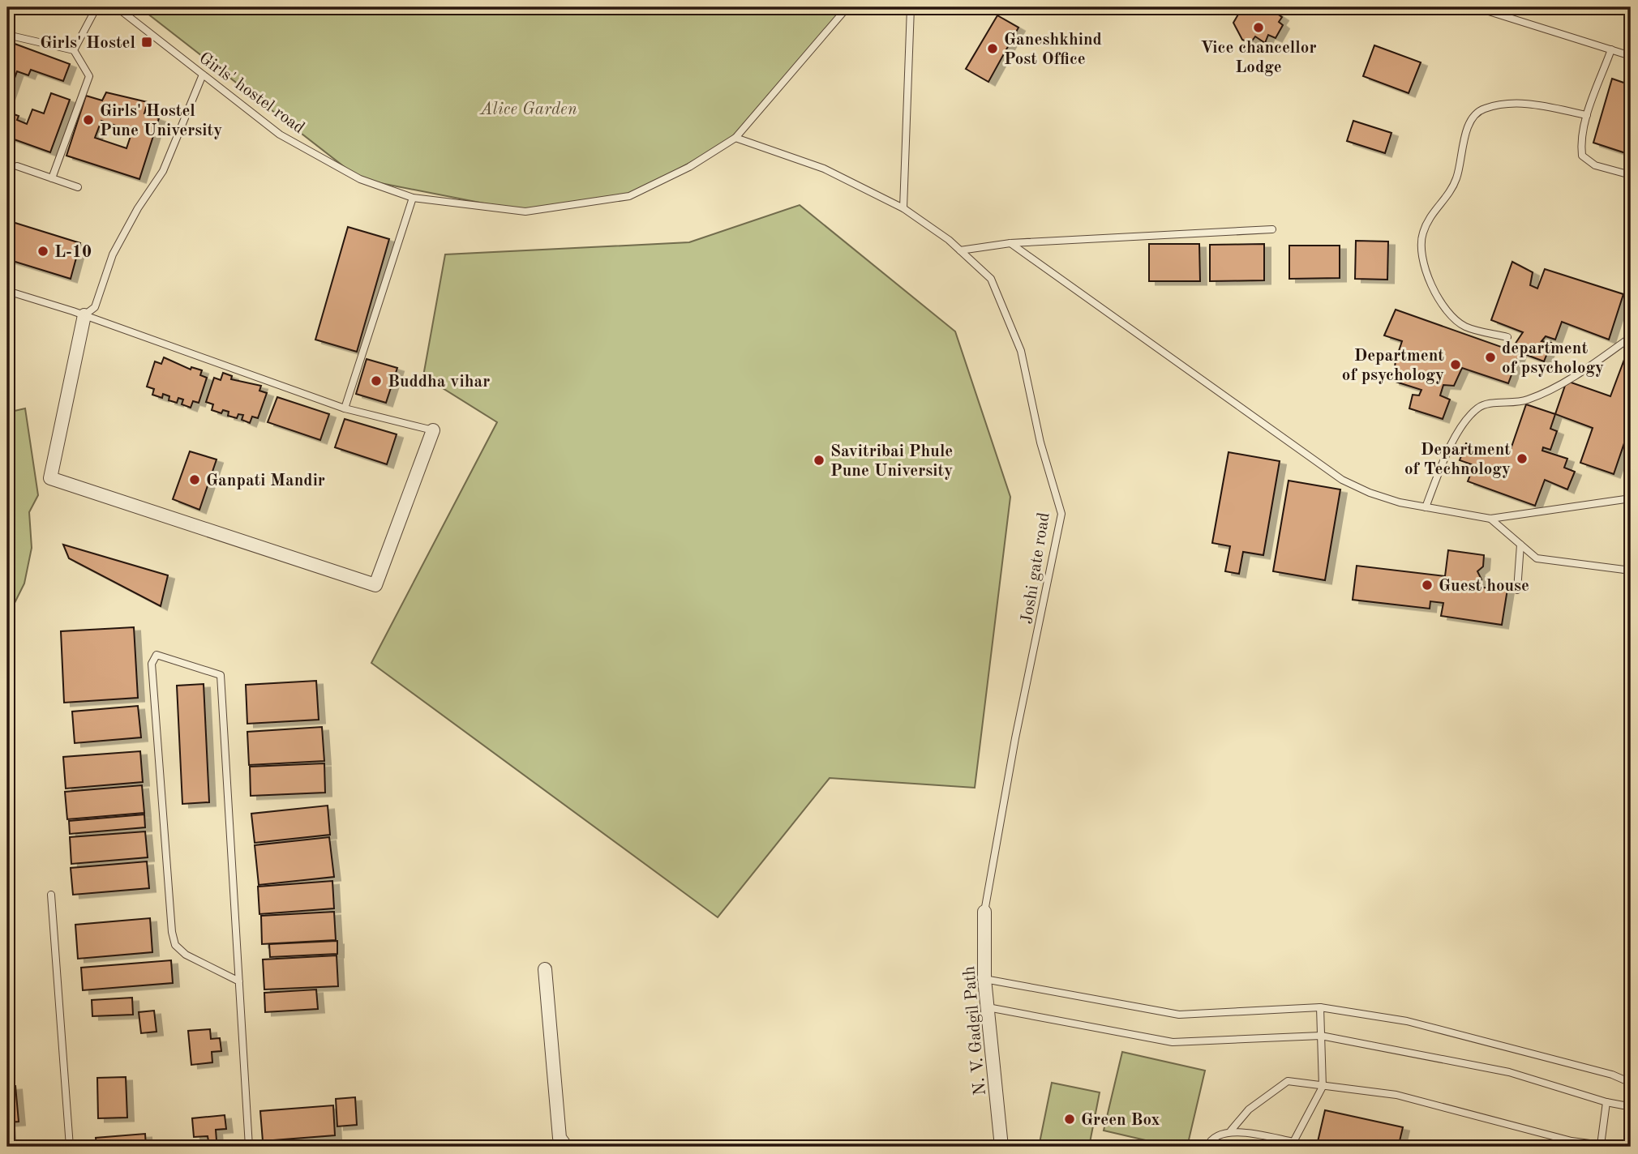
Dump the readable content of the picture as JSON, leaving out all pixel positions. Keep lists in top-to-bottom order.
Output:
{
  "streets": {
    "street": ["N. V. Gadgil Path"],
    "lane": ["Girls' hostel road", "Joshi gate road"]
  },
  "crossings": [
    ["Girls' hostel road", "Joshi gate road"],
    ["Joshi gate road", "N. V. Gadgil Path"]
  ],
  "parks": ["Alice Garden"],
  "places": {
    "other": [
      "Vice chancellor Lodge",
      "Ganeshkhind Post Office",
      "Girls' Hostel Pune University",
      "L-10",
      "department of psychology",
      "Department of psychology",
      "Buddha vihar",
      "Department of Technology",
      "Savitribai Phule Pune University",
      "Ganpati Mandir",
      "Guest house",
      "Green Box"
    ],
    "transit": ["Girls' Hostel"]
  }
}
